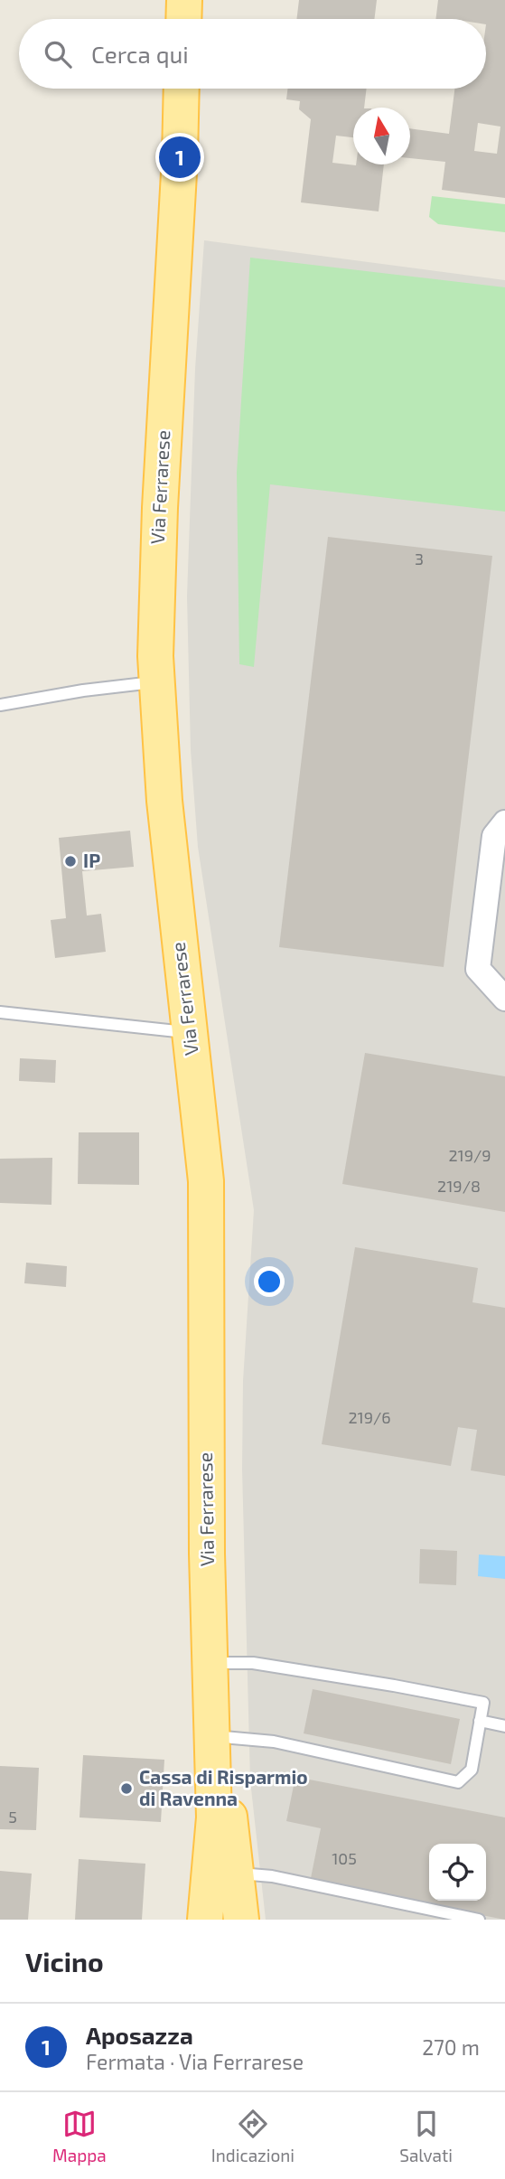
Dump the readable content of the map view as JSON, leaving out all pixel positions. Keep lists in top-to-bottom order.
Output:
{
  "streets": {
    "main road": ["Via Ferrarese"]
  },
  "places": ["IP", "Cassa di Risparmio di Ravenna"],
  "house_numbers": [
    "3",
    "219/9",
    "219/8",
    "219/6",
    "5",
    "105"
  ],
  "north": "top",
  "page": {
    "search": "Cerca qui",
    "pins": "1",
    "heading": "Vicino",
    "list": [
      {
        "mark": "1",
        "name": "Aposazza",
        "note": "Fermata · Via Ferrarese",
        "value": "270 m"
      }
    ],
    "nav": ["Mappa", "Indicazioni", "Salvati"]
  }
}
